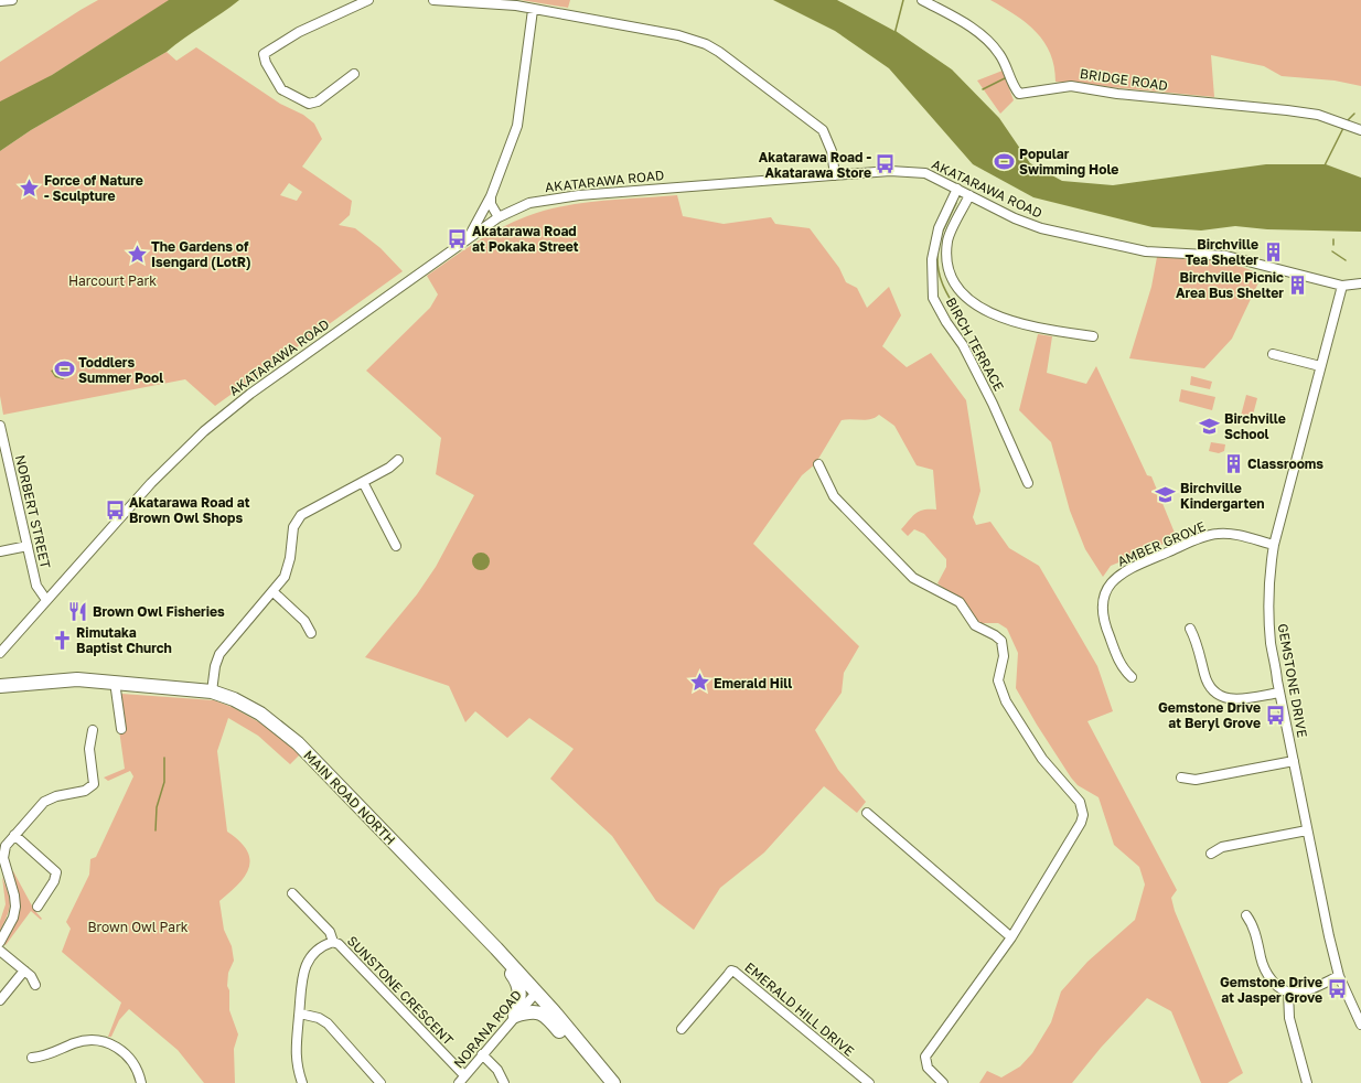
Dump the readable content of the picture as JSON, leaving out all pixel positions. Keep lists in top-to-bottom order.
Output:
{
  "streets": {
    "highway": ["MAIN ROAD NORTH"],
    "street": [
      "BRIDGE ROAD",
      "AKATARAWA ROAD",
      "BIRCH TERRACE",
      "NORBERT STREET",
      "AMBER GROVE",
      "GEMSTONE DRIVE",
      "SUNSTONE CRESCENT",
      "EMERALD HILL DRIVE",
      "NORANA ROAD"
    ]
  },
  "crossings": [
    ["AKATARAWA ROAD", "BIRCH TERRACE"],
    ["AKATARAWA ROAD", "NORBERT STREET"],
    ["AKATARAWA ROAD", "GEMSTONE DRIVE"],
    ["AMBER GROVE", "GEMSTONE DRIVE"],
    ["MAIN ROAD NORTH", "NORANA ROAD"],
    ["SUNSTONE CRESCENT", "NORANA ROAD"]
  ],
  "parks": ["Harcourt Park", "Brown Owl Park"],
  "places": {
    "sports": ["Popular Swimming Hole", "Toddlers Summer Pool"],
    "bus stop": [
      "Akatarawa Road - Akatarawa Store",
      "Akatarawa Road at Pokaka Street",
      "Akatarawa Road at Brown Owl Shops",
      "Gemstone Drive at Beryl Grove",
      "Gemstone Drive at Jasper Grove"
    ],
    "place": ["Force of Nature - Sculpture", "The Gardens of Isengard (LotR)", "Emerald Hill"],
    "building": ["Birchville Tea Shelter", "Birchville Picnic Area Bus Shelter", "Classrooms"],
    "school or university": ["Birchville School", "Birchville Kindergarten"],
    "restaurant": ["Brown Owl Fisheries"],
    "church": ["Rimutaka Baptist Church"]
  }
}
